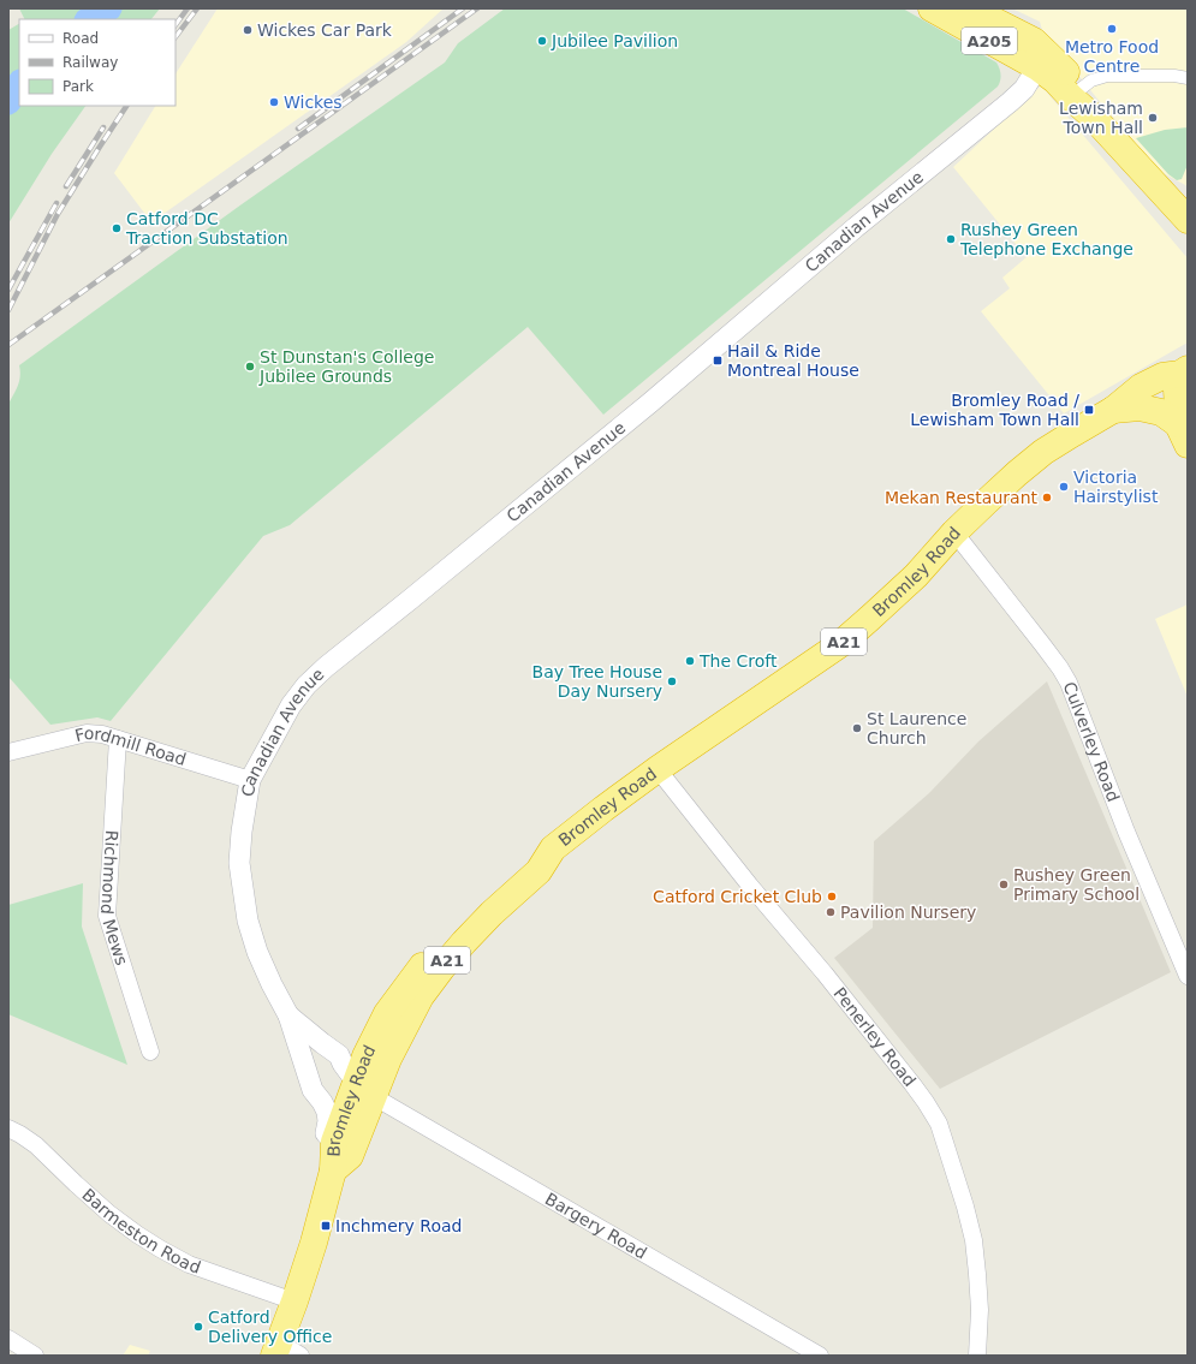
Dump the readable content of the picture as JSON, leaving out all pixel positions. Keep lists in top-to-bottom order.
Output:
{
  "streets": {
    "highway": ["A205", "Bromley Road", "A21"],
    "street": [
      "Canadian Avenue",
      "Culverley Road",
      "Fordmill Road",
      "Richmond Mews",
      "Penerley Road",
      "Bargery Road",
      "Barmeston Road"
    ]
  },
  "crossings": [
    ["A205", "Canadian Avenue"],
    ["Canadian Avenue", "Bromley Road"],
    ["Canadian Avenue", "Fordmill Road"],
    ["Bromley Road", "Culverley Road"],
    ["Bromley Road", "Penerley Road"],
    ["Bromley Road", "Bargery Road"],
    ["Bromley Road", "Barmeston Road"],
    ["Fordmill Road", "Richmond Mews"]
  ],
  "places": {
    "other": [
      "Metro Food Centre",
      "Wickes Car Park",
      "Jubilee Pavilion",
      "Wickes",
      "Lewisham Town Hall",
      "Catford DC Traction Substation",
      "Rushey Green Telephone Exchange",
      "St Dunstan's College Jubilee Grounds",
      "Victoria Hairstylist",
      "Mekan Restaurant",
      "The Croft",
      "Bay Tree House Day Nursery",
      "St Laurence Church",
      "Rushey Green Primary School",
      "Catford Cricket Club",
      "Pavilion Nursery",
      "Catford Delivery Office"
    ],
    "transit": ["Hail & Ride Montreal House", "Bromley Road / Lewisham Town Hall", "Inchmery Road"]
  },
  "legend": ["Road", "Railway", "Park"]
}
